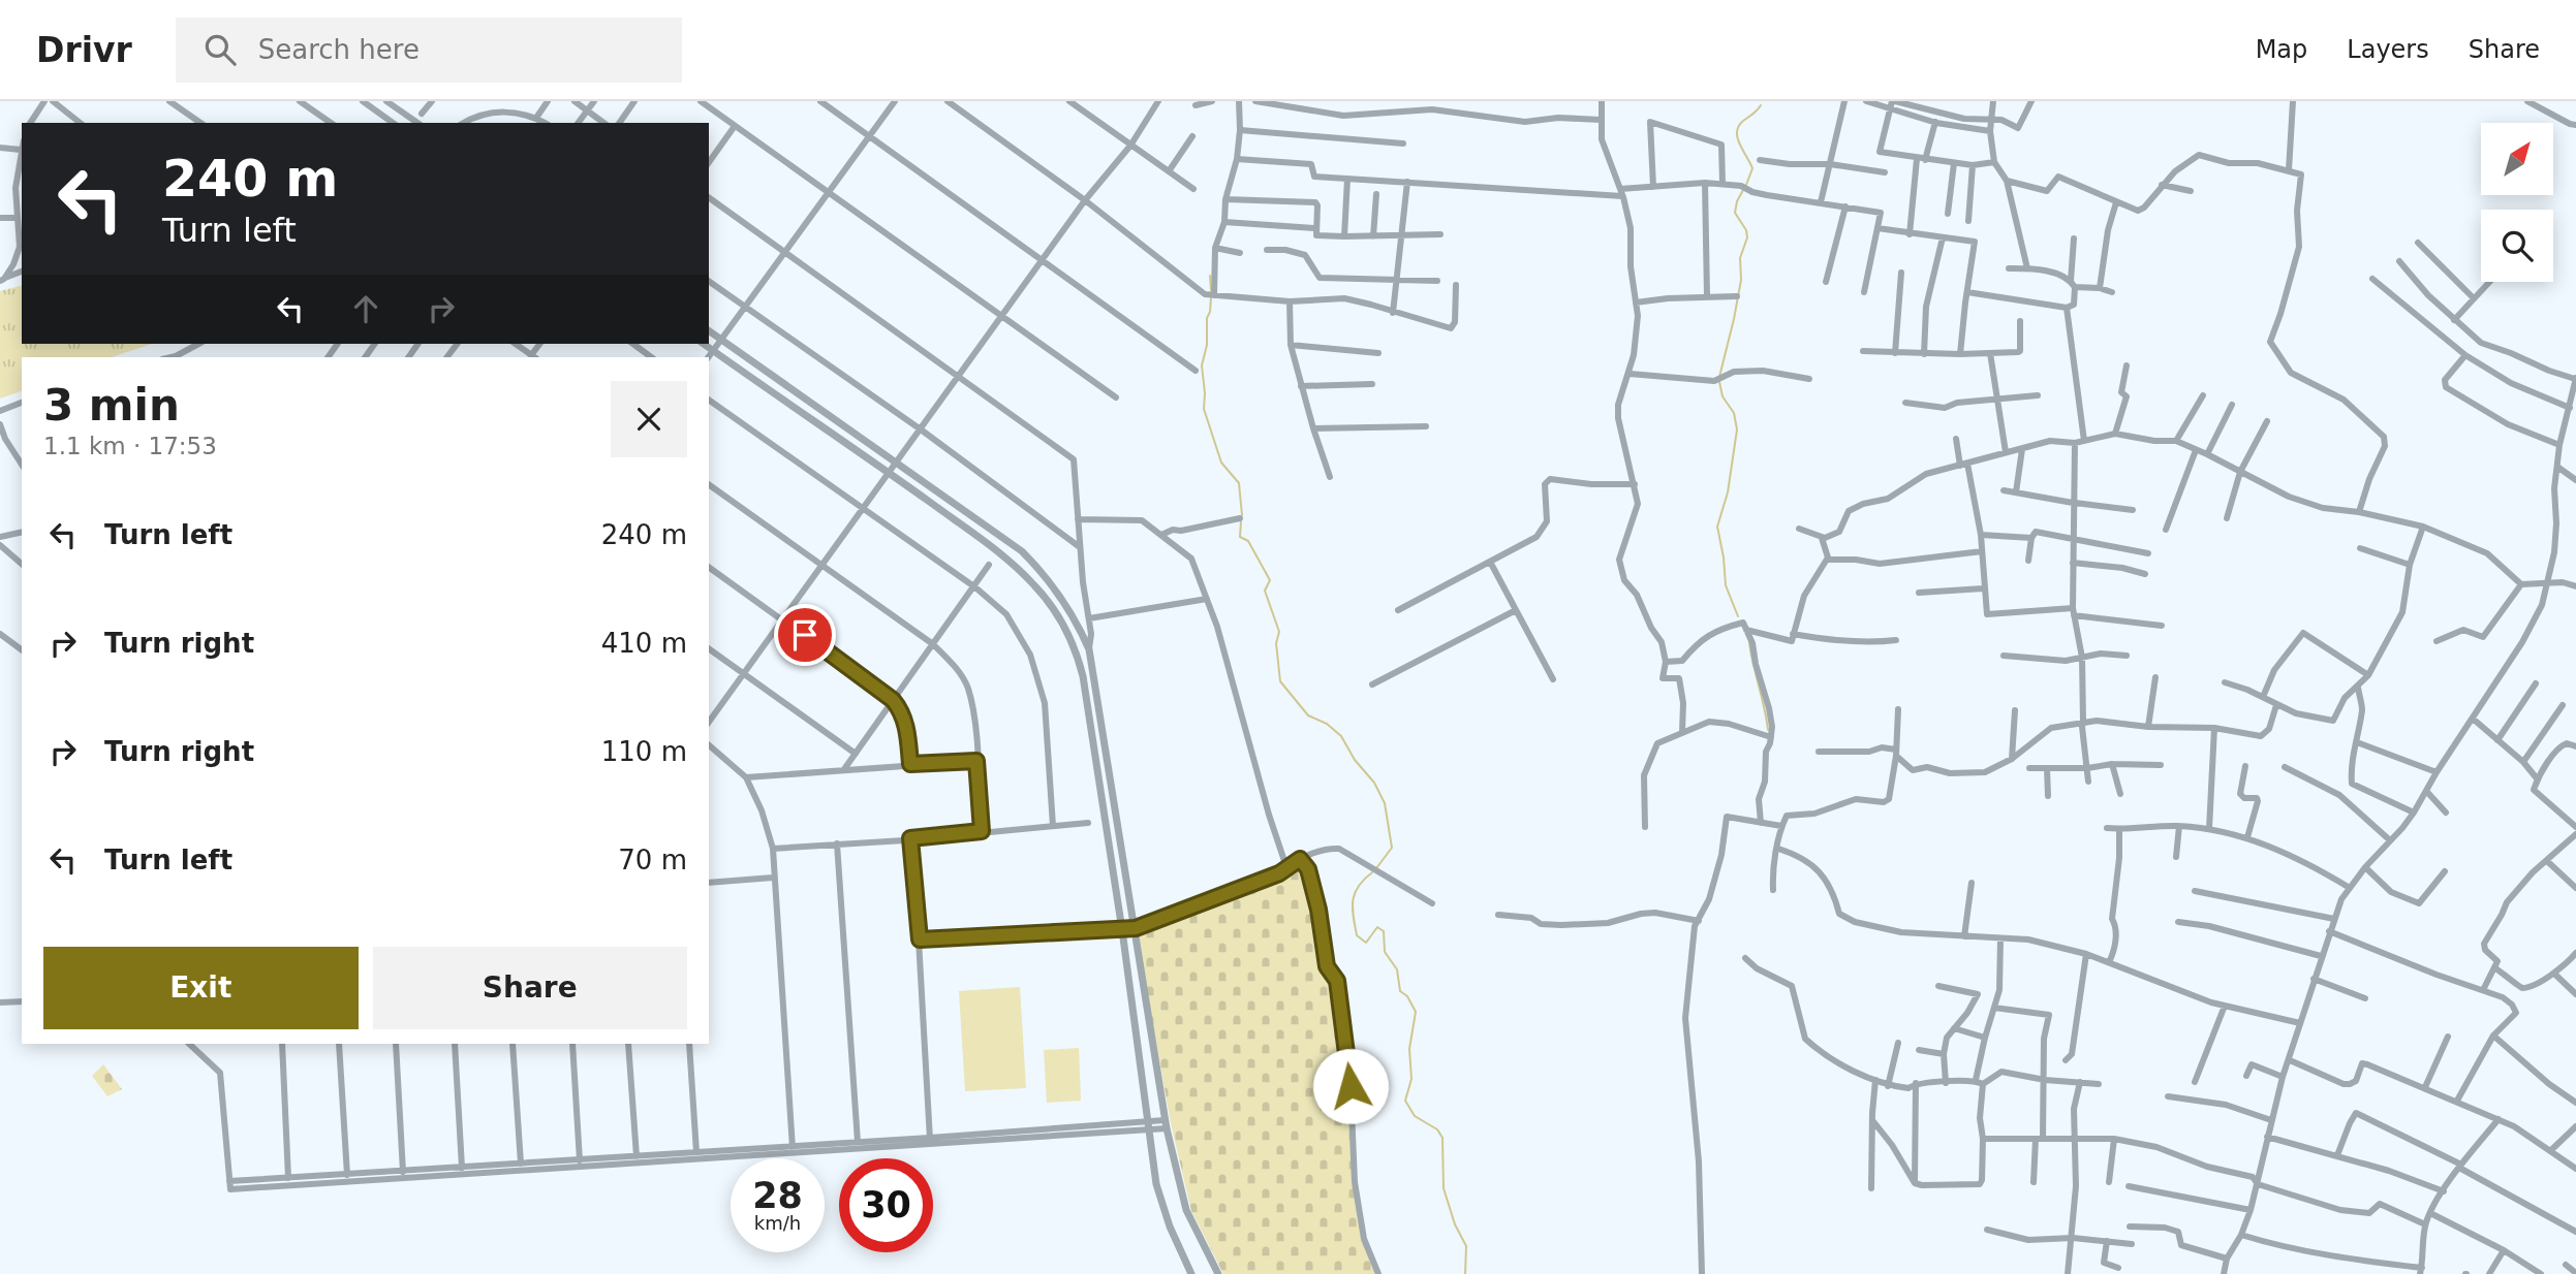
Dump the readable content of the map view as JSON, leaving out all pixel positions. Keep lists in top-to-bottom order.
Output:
{
  "north": "top right",
  "page": {
    "header": "Drivr",
    "search": "Search here",
    "nav": ["Map", "Layers", "Share"],
    "turn": ["240 m", "Turn left"],
    "heading": ["3 min", "1.1 km · 17:53"],
    "list": [
      {
        "name": "Turn left",
        "value": "240 m"
      },
      {
        "name": "Turn right",
        "value": "410 m"
      },
      {
        "name": "Turn right",
        "value": "110 m"
      },
      {
        "name": "Turn left",
        "value": "70 m"
      }
    ],
    "buttons": ["Exit", "Share"],
    "speed": "28 km/h",
    "limit": "30"
  }
}
